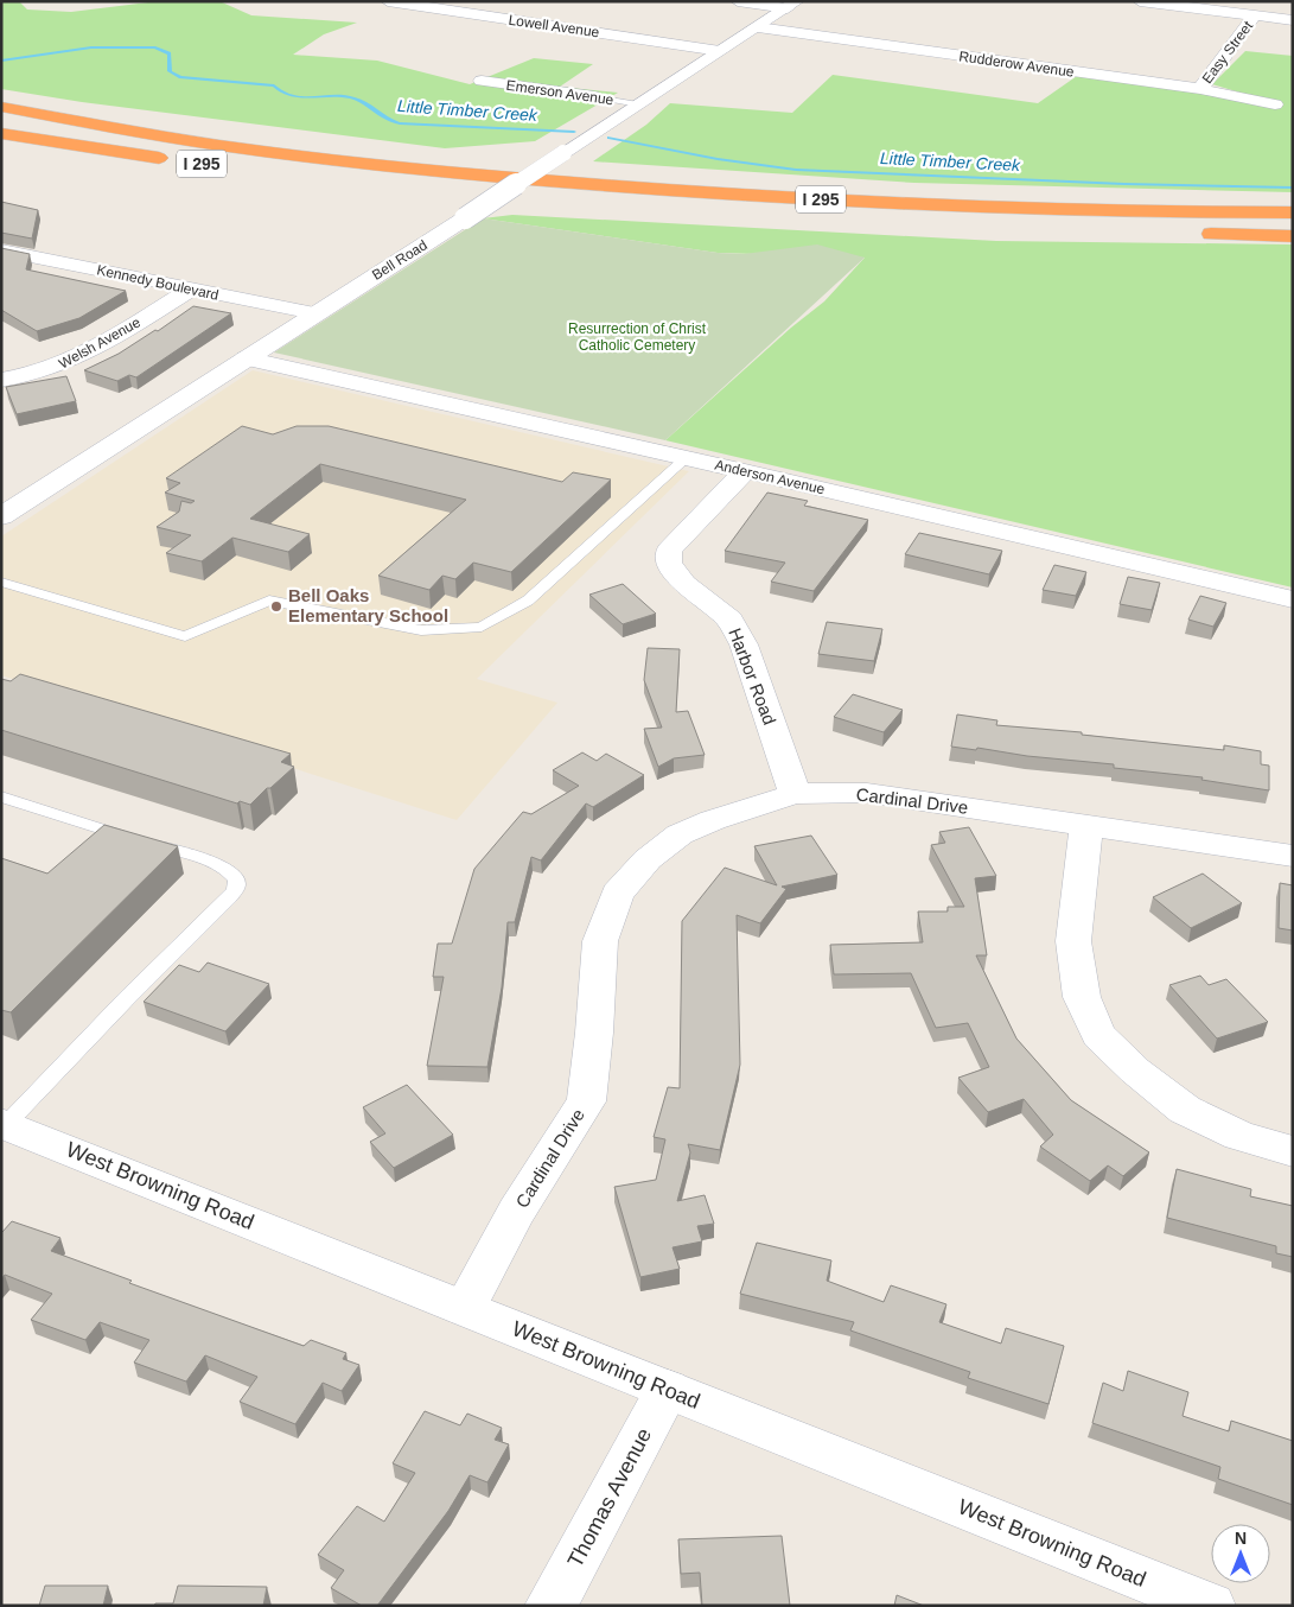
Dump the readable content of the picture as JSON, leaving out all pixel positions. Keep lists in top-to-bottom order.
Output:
{
  "streets": {
    "highway": ["I 295"],
    "street": [
      "Lowell Avenue",
      "Easy Street",
      "Rudderow Avenue",
      "Emerson Avenue",
      "Bell Road",
      "Kennedy Boulevard",
      "Welsh Avenue",
      "Anderson Avenue",
      "Harbor Road",
      "Cardinal Drive",
      "West Browning Road",
      "Thomas Avenue"
    ]
  },
  "crossings": [
    ["Lowell Avenue", "Bell Road"],
    ["Easy Street", "Rudderow Avenue"],
    ["Rudderow Avenue", "Bell Road"],
    ["Emerson Avenue", "Bell Road"],
    ["Bell Road", "Kennedy Boulevard"],
    ["Bell Road", "Anderson Avenue"],
    ["Kennedy Boulevard", "Welsh Avenue"],
    ["Anderson Avenue", "Harbor Road"],
    ["Harbor Road", "Cardinal Drive"],
    ["Cardinal Drive", "West Browning Road"],
    ["West Browning Road", "Thomas Avenue"]
  ],
  "water": ["Little Timber Creek"],
  "parks": ["Resurrection of Christ Catholic Cemetery"],
  "places": ["Bell Oaks Elementary School"],
  "north": "top"
}
